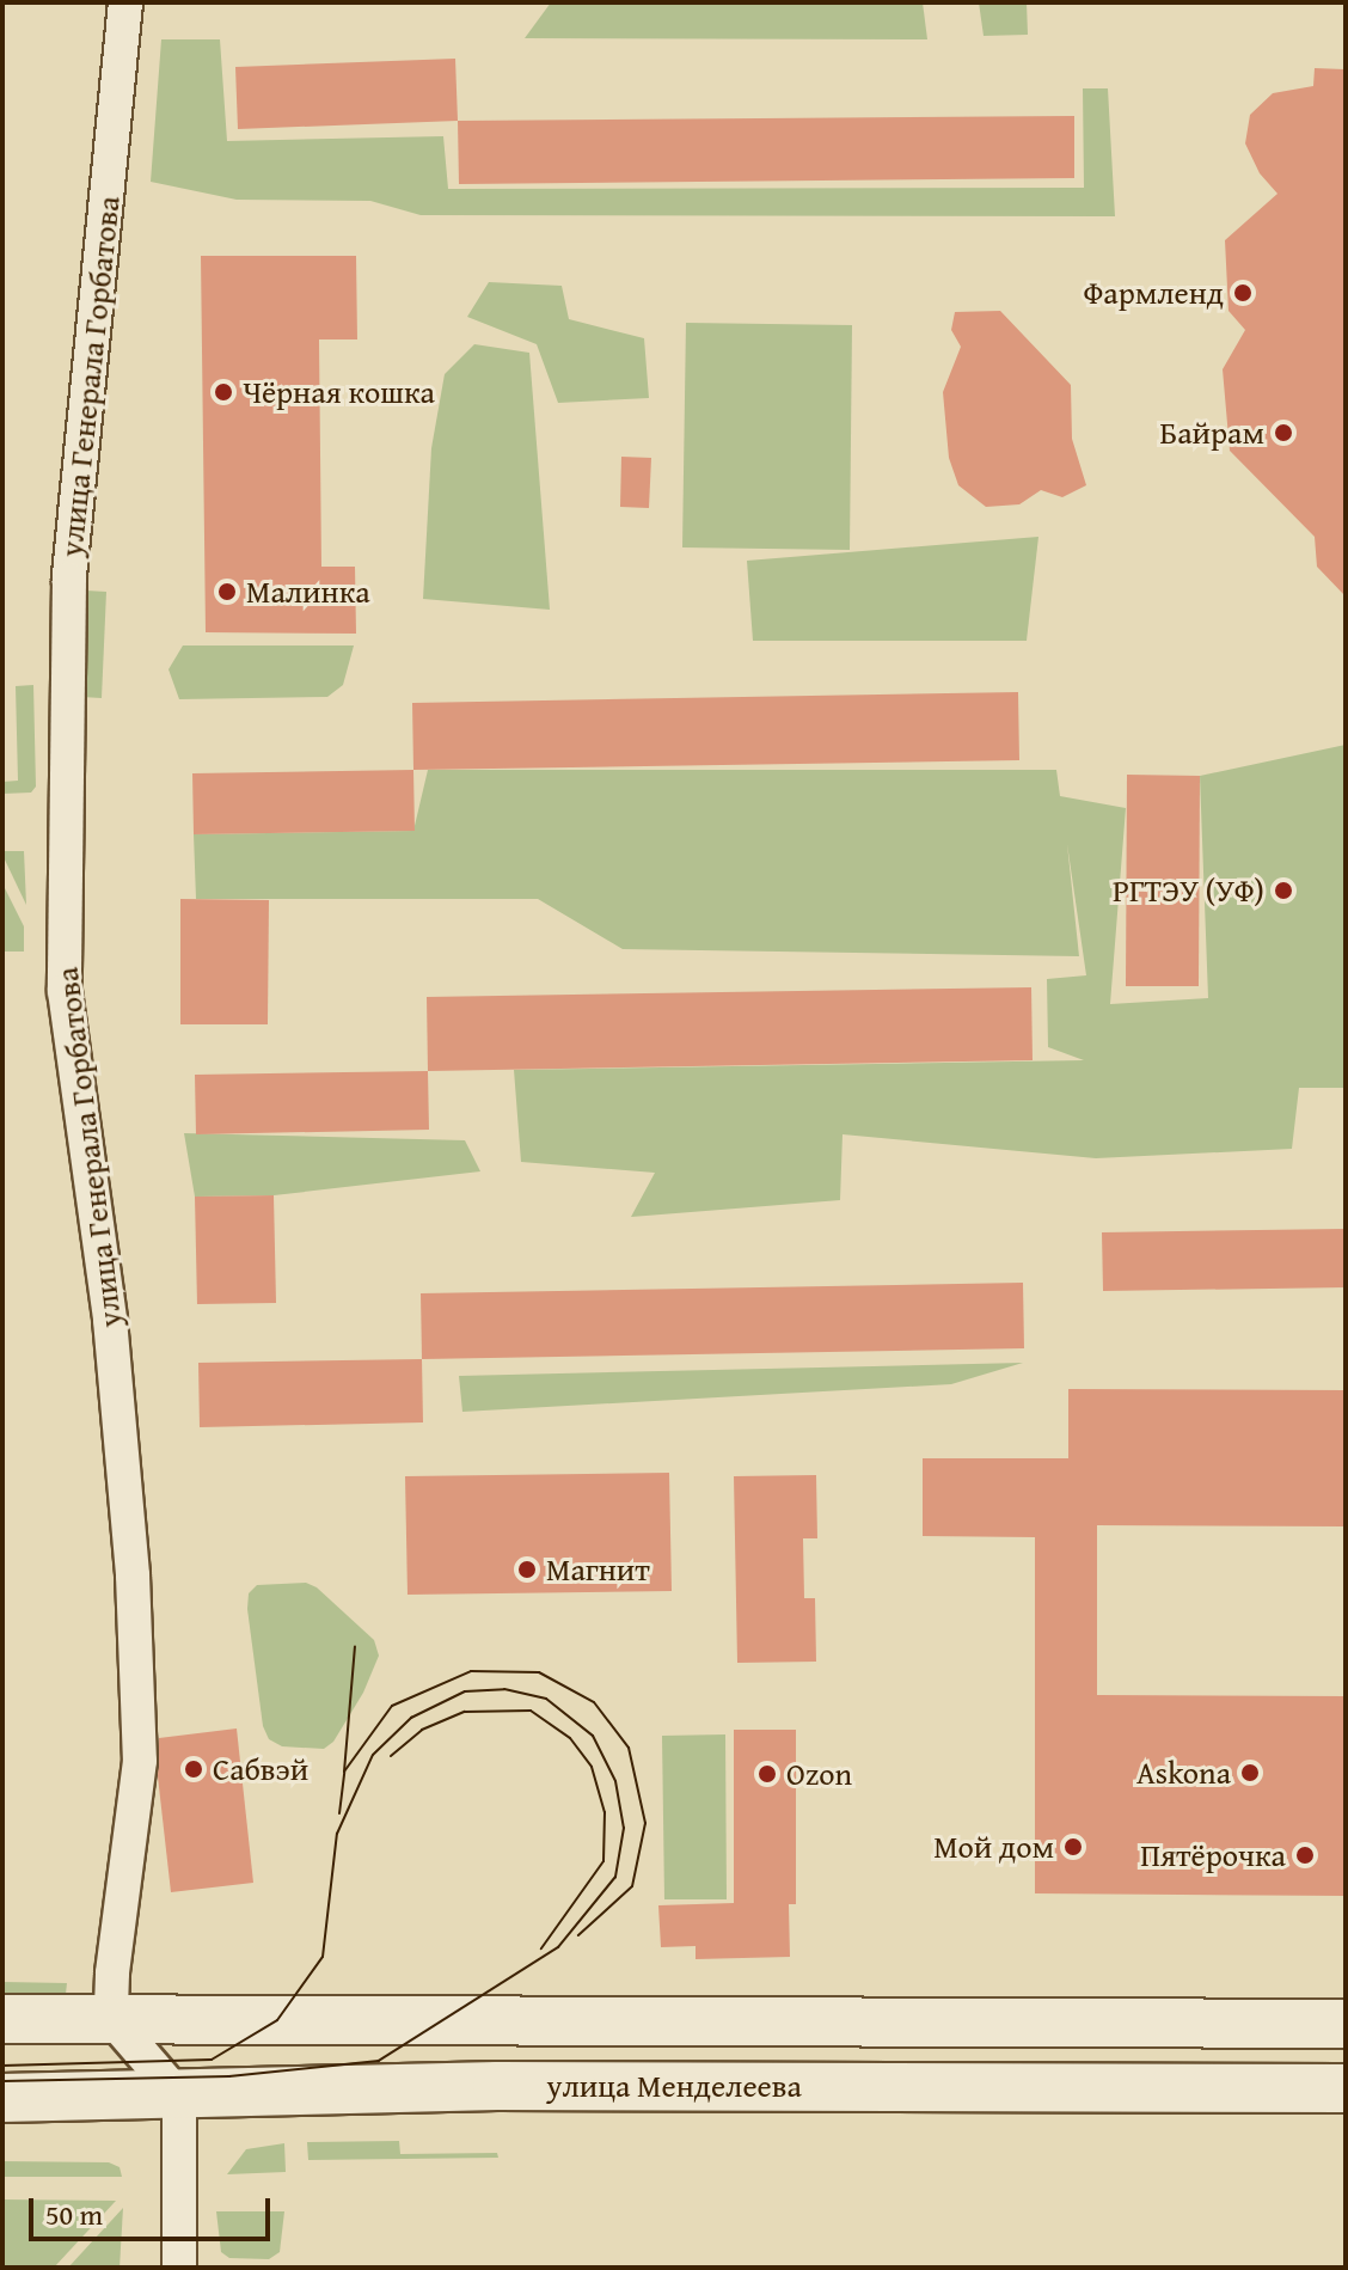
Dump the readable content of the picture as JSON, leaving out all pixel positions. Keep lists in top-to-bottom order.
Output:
{
  "streets": {
    "main road": ["улица Менделеева"],
    "street": ["улица Генерала Горбатова"]
  },
  "crossings": [
    ["улица Генерала Горбатова", "улица Менделеева"]
  ],
  "places": [
    "Фармленд",
    "Чёрная кошка",
    "Байрам",
    "Малинка",
    "РГТЭУ (УФ)",
    "Магнит",
    "Сабвэй",
    "Askona",
    "Ozon",
    "Мой дом",
    "Пятёрочка"
  ],
  "scale_bar": "50 m"
}
